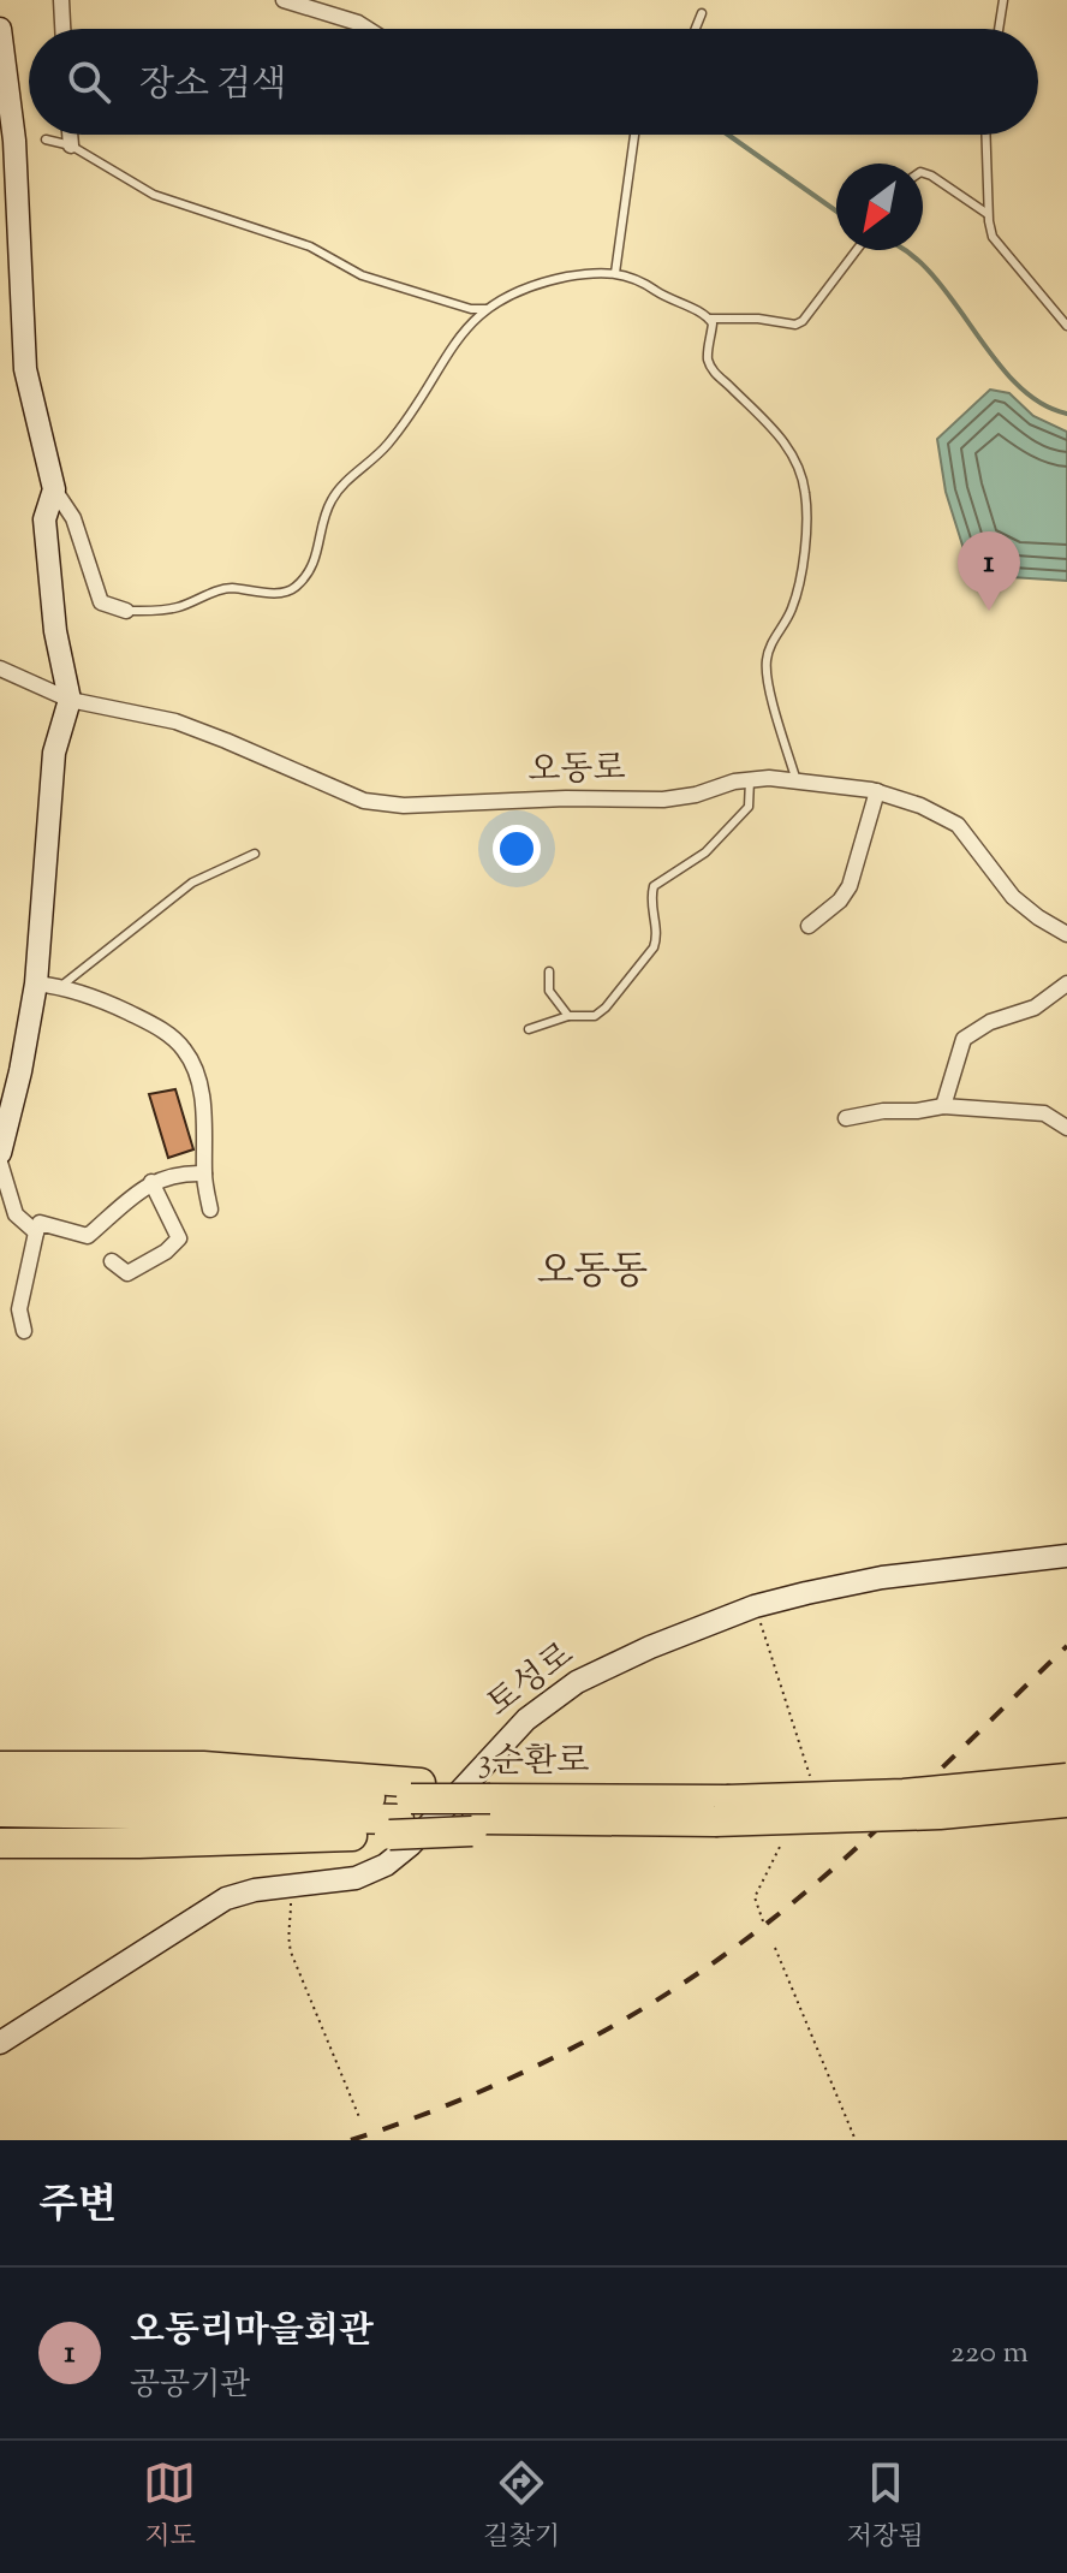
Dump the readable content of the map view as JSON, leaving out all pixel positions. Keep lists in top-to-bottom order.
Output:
{
  "streets": {
    "highway": ["3순환로"],
    "street": ["오동로", "토성로"]
  },
  "districts": ["오동동"],
  "north": "bottom left",
  "page": {
    "search": "장소 검색",
    "pins": "1",
    "heading": "주변",
    "list": [
      {
        "mark": "1",
        "name": "오동리마을회관",
        "note": "공공기관",
        "value": "220 m"
      }
    ],
    "nav": ["지도", "길찾기", "저장됨"]
  }
}
